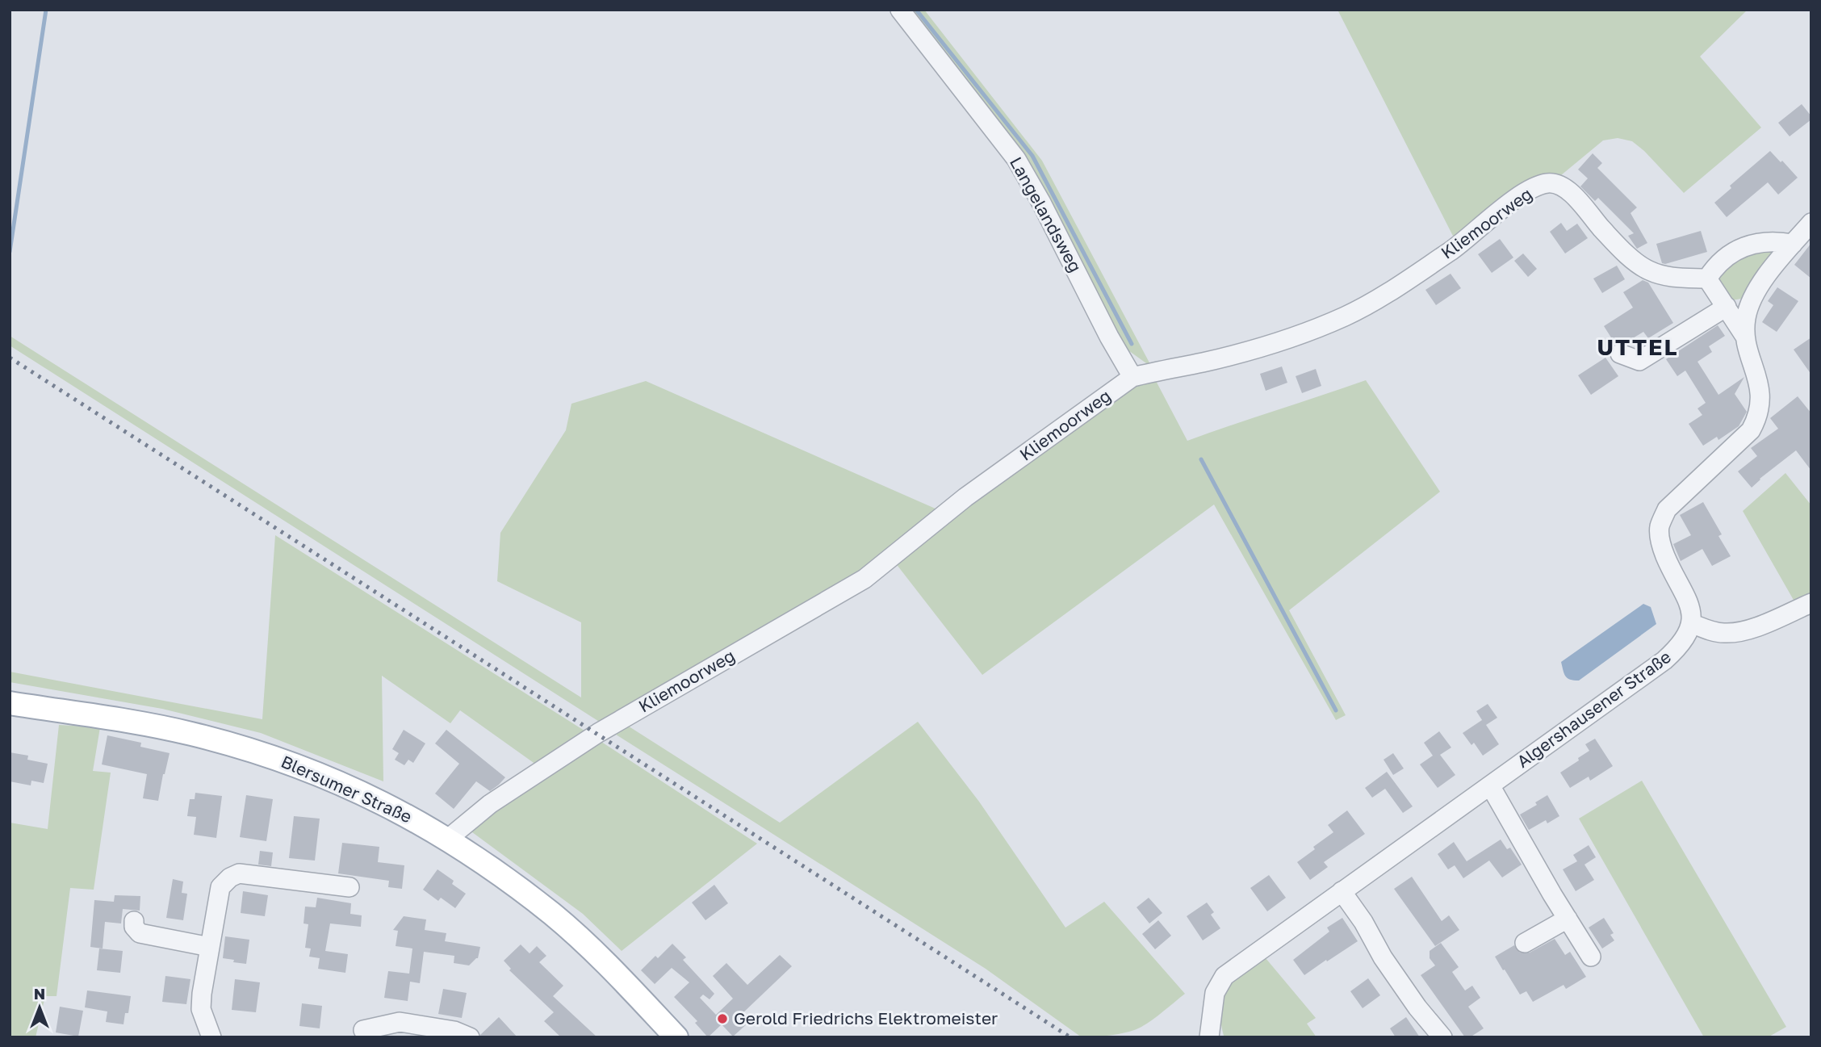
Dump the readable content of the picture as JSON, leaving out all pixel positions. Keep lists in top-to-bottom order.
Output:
{
  "streets": {
    "main road": ["Blersumer Straße"],
    "street": ["Langelandsweg", "Kliemoorweg", "Algershausener Straße"]
  },
  "crossings": [
    ["Langelandsweg", "Kliemoorweg"],
    ["Kliemoorweg", "Blersumer Straße"]
  ],
  "districts": ["UTTEL"],
  "places": ["Gerold Friedrichs Elektromeister"],
  "north": "top"
}
